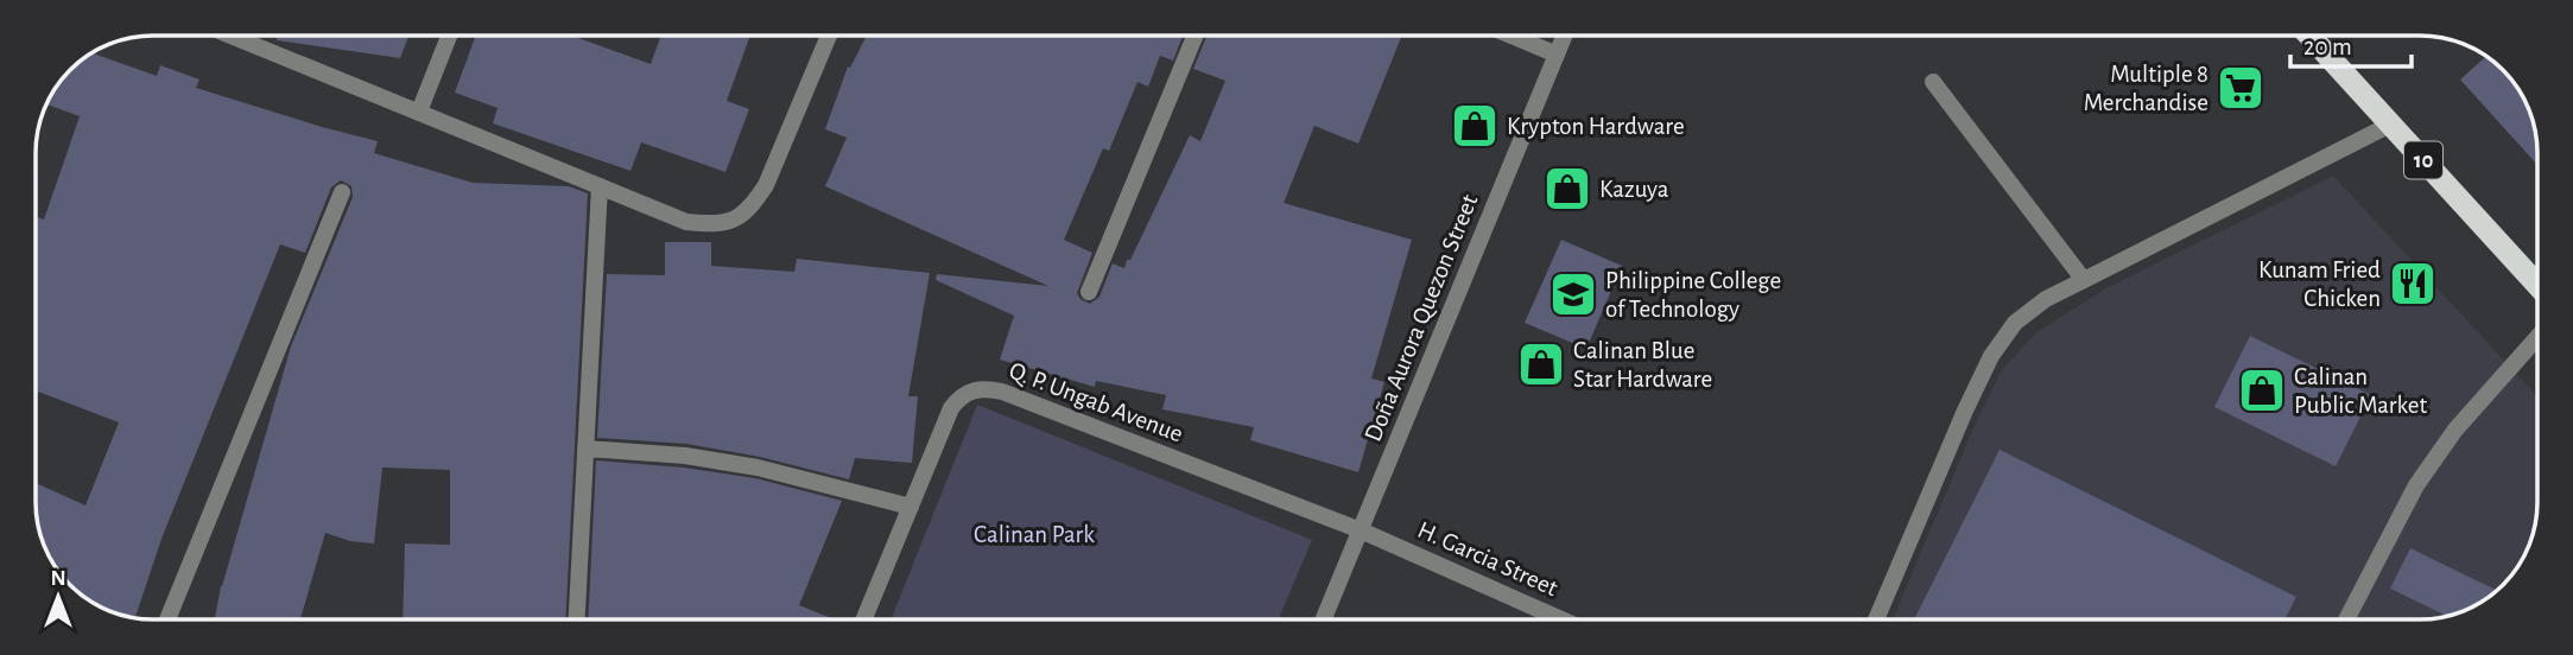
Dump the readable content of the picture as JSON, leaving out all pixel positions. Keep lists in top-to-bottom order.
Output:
{
  "streets": {
    "highway": ["10"],
    "street": ["Doña Aurora Quezon Street", "Q. P. Ungab Avenue", "H. Garcia Street"]
  },
  "crossings": [
    ["Doña Aurora Quezon Street", "Q. P. Ungab Avenue"],
    ["Doña Aurora Quezon Street", "H. Garcia Street"],
    ["Q. P. Ungab Avenue", "H. Garcia Street"]
  ],
  "parks": ["Calinan Park"],
  "places": {
    "supermarket": ["Multiple 8 Merchandise"],
    "shop": [
      "Krypton Hardware",
      "Kazuya",
      "Calinan Blue Star Hardware",
      "Calinan Public Market"
    ],
    "restaurant": ["Kunam Fried Chicken"],
    "school or university": ["Philippine College of Technology"]
  },
  "scale_bar": "20 m",
  "north": "top"
}
